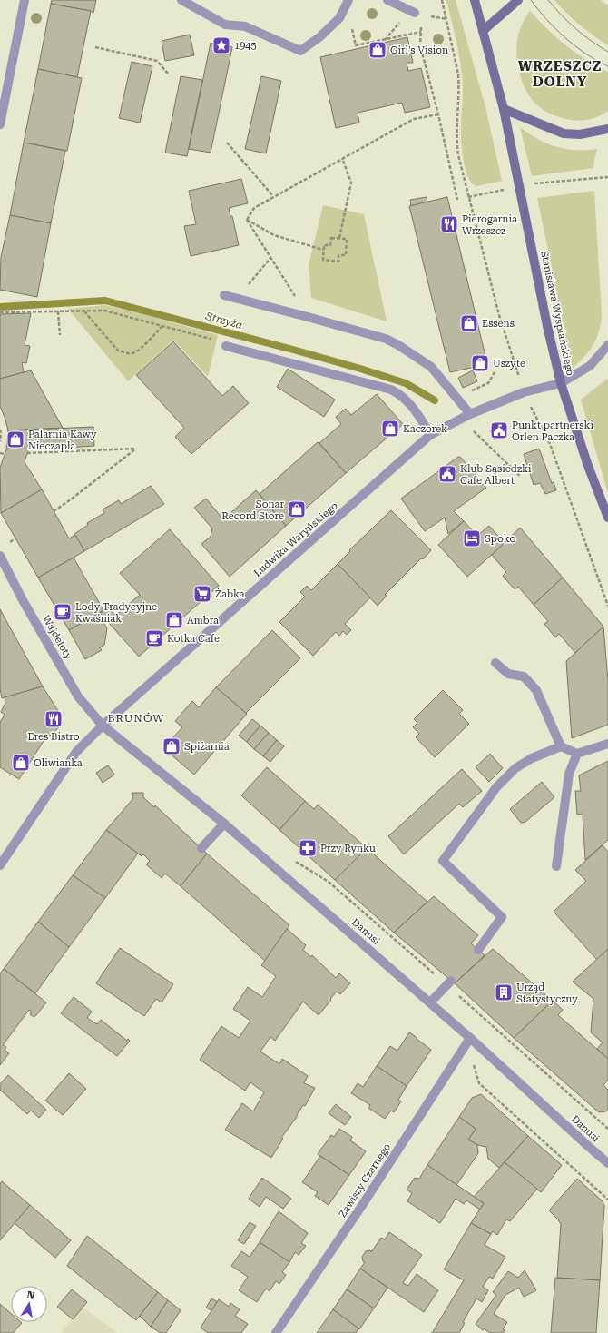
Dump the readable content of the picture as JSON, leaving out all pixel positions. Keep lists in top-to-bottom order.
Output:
{
  "streets": {
    "main road": ["Stanisława Wyspiańskiego"],
    "street": [
      "Ludwika Waryńskiego",
      "Wajdeloty",
      "Danusi",
      "Zawiszy Czarnego"
    ]
  },
  "crossings": [
    ["Stanisława Wyspiańskiego", "Ludwika Waryńskiego"],
    ["Ludwika Waryńskiego", "Wajdeloty"],
    ["Ludwika Waryńskiego", "Danusi"],
    ["Wajdeloty", "Danusi"],
    ["Danusi", "Zawiszy Czarnego"]
  ],
  "districts": ["WRZESZCZ DOLNY", "BRUNÓW"],
  "water": ["Strzyża"],
  "places": {
    "place": ["1945"],
    "shop": [
      "Girl's Vision",
      "Essens",
      "Uszyte",
      "Kaczorek",
      "Palarnia Kawy Nieczapla",
      "Sonar Record Store",
      "Ambra",
      "Spiżarnia",
      "Oliwianka"
    ],
    "restaurant": ["Pierogarnia Wrzeszcz", "Eres Bistro"],
    "public building": ["Punkt partnerski Orlen Paczka", "Klub Sąsiedzki Cafe Albert"],
    "hotel": ["Spoko"],
    "supermarket": ["Żabka"],
    "cafe": ["Lody Tradycyjne Kwaśniak", "Kotka Cafe"],
    "pharmacy": ["Przy Rynku"],
    "building": ["Urząd Statystyczny"]
  },
  "north": "top"
}
